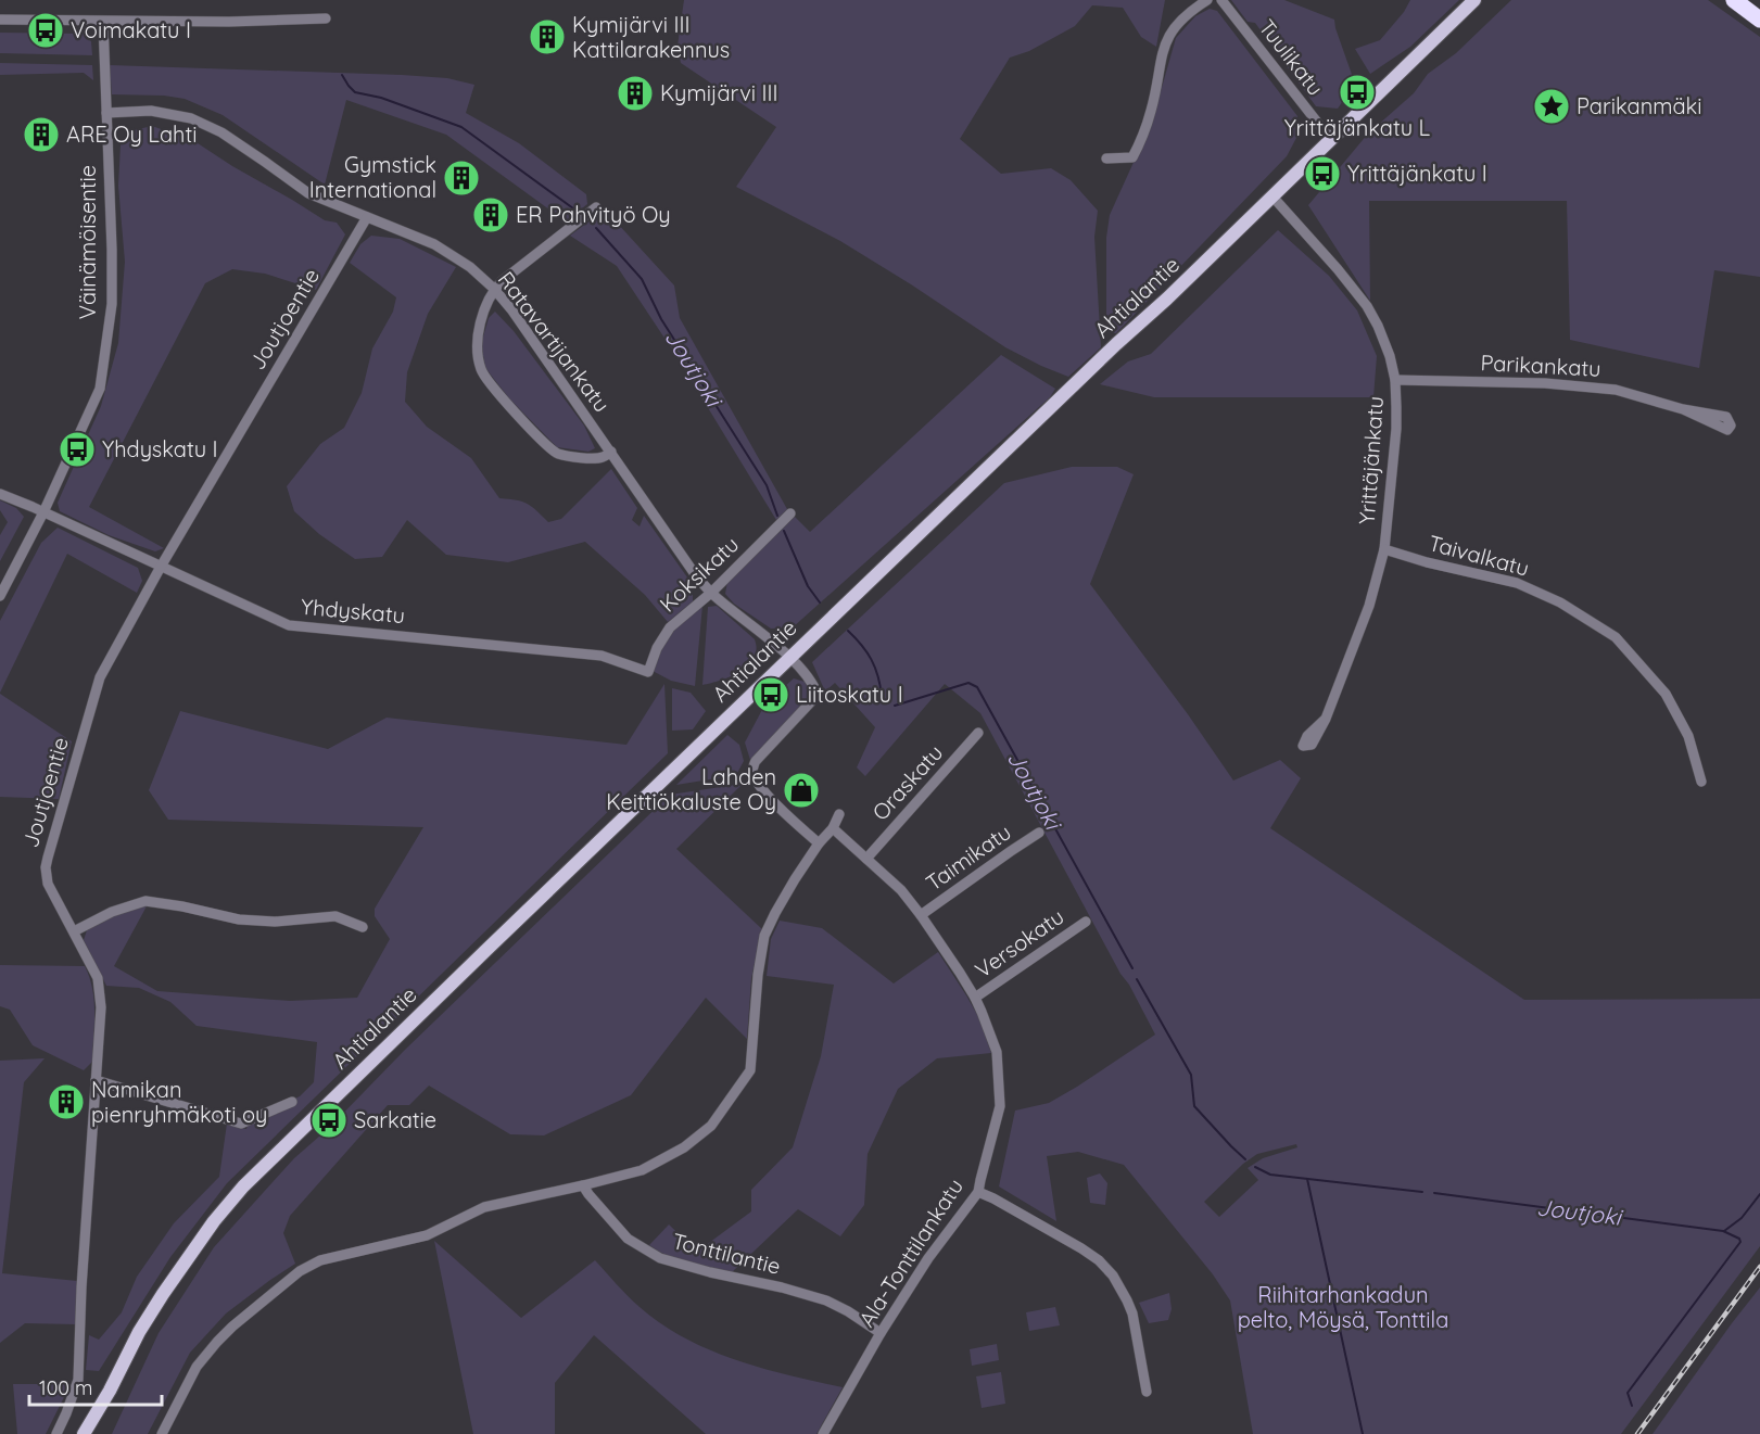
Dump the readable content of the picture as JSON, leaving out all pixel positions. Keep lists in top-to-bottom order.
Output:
{
  "streets": {
    "main road": ["Ahtialantie"],
    "street": [
      "Tuulikatu",
      "Väinämöisentie",
      "Joutjoentie",
      "Ratavartijankatu",
      "Parikankatu",
      "Yrittäjänkatu",
      "Taivalkatu",
      "Koksikatu",
      "Yhdyskatu",
      "Oraskatu",
      "Taimikatu",
      "Versokatu",
      "Ala-Tonttilankatu",
      "Tonttilantie"
    ]
  },
  "crossings": [
    ["Tuulikatu", "Ahtialantie"],
    ["Väinämöisentie", "Ratavartijankatu"],
    ["Väinämöisentie", "Yhdyskatu"],
    ["Ahtialantie", "Ratavartijankatu"],
    ["Ahtialantie", "Yrittäjänkatu"],
    ["Joutjoentie", "Ratavartijankatu"],
    ["Joutjoentie", "Yhdyskatu"],
    ["Ratavartijankatu", "Koksikatu"],
    ["Parikankatu", "Yrittäjänkatu"],
    ["Yrittäjänkatu", "Taivalkatu"],
    ["Koksikatu", "Yhdyskatu"],
    ["Oraskatu", "Ala-Tonttilankatu"],
    ["Taimikatu", "Ala-Tonttilankatu"],
    ["Versokatu", "Ala-Tonttilankatu"],
    ["Ala-Tonttilankatu", "Tonttilantie"]
  ],
  "water": ["Joutjoki"],
  "parks": ["Riihitarhankadun pelto, Möysä, Tonttila"],
  "places": {
    "bus stop": [
      "Voimakatu I",
      "Yrittäjänkatu L",
      "Yrittäjänkatu I",
      "Yhdyskatu I",
      "Liitoskatu I",
      "Sarkatie"
    ],
    "building": [
      "Kymijärvi III Kattilarakennus",
      "Kymijärvi III",
      "ARE Oy Lahti",
      "Gymstick International",
      "ER Pahvityö Oy",
      "Namikan pienryhmäkoti oy"
    ],
    "place": ["Parikanmäki"],
    "shop": ["Lahden Keittiökaluste Oy"]
  },
  "scale_bar": "100 m"
}
